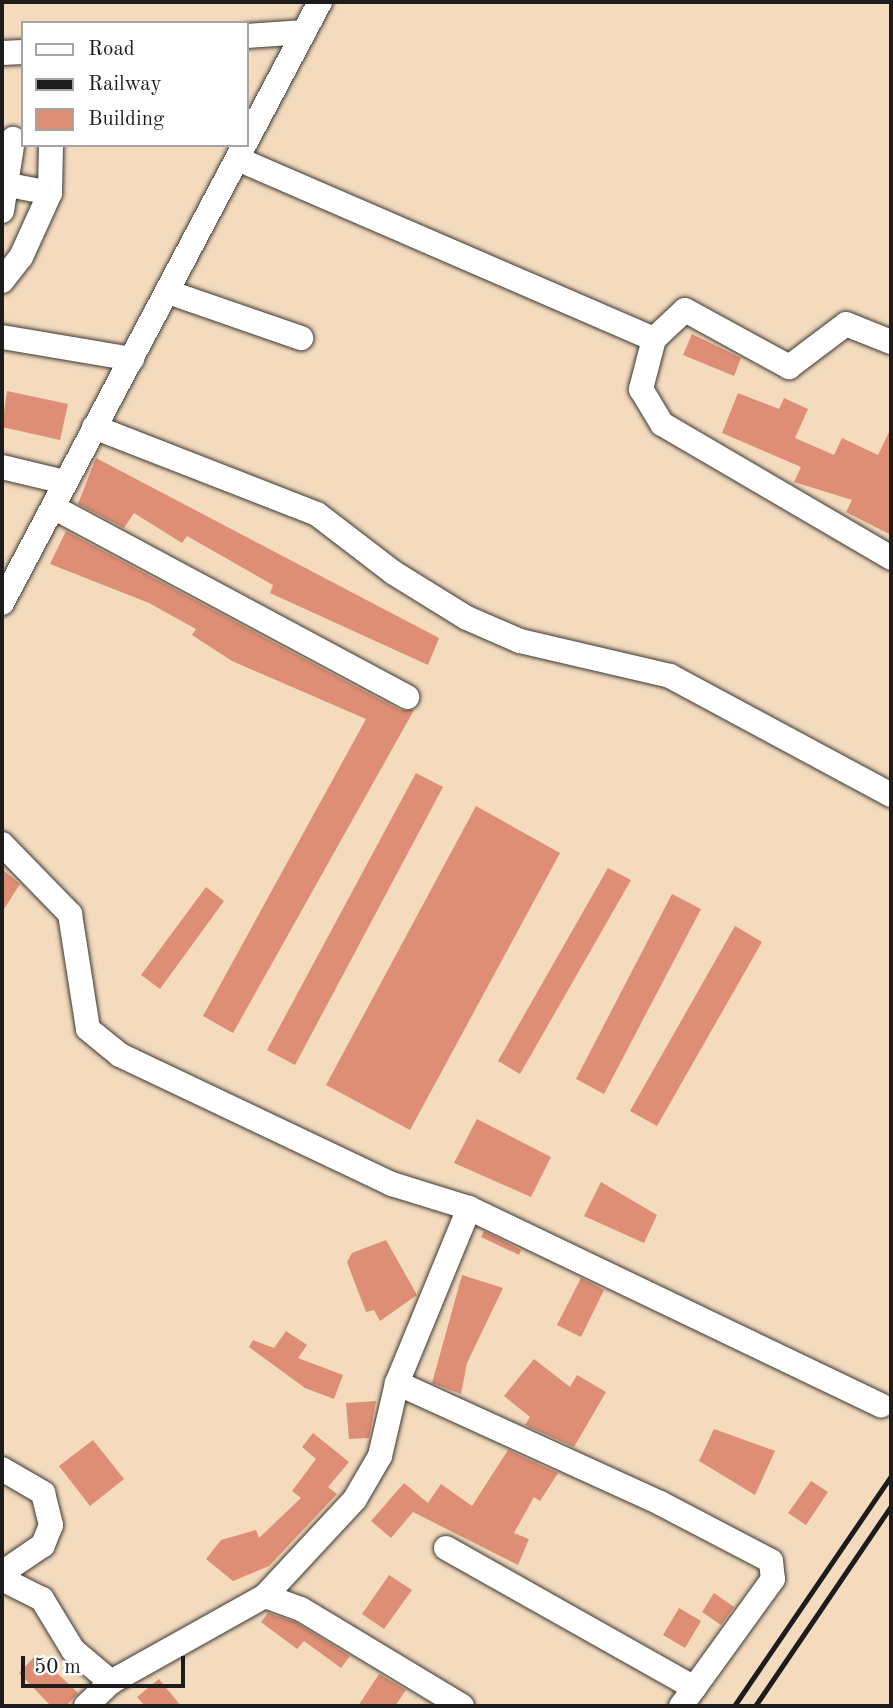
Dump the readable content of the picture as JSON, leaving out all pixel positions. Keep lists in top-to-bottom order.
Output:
{
  "legend": ["Road", "Railway", "Building"],
  "scale_bar": "50 m"
}
